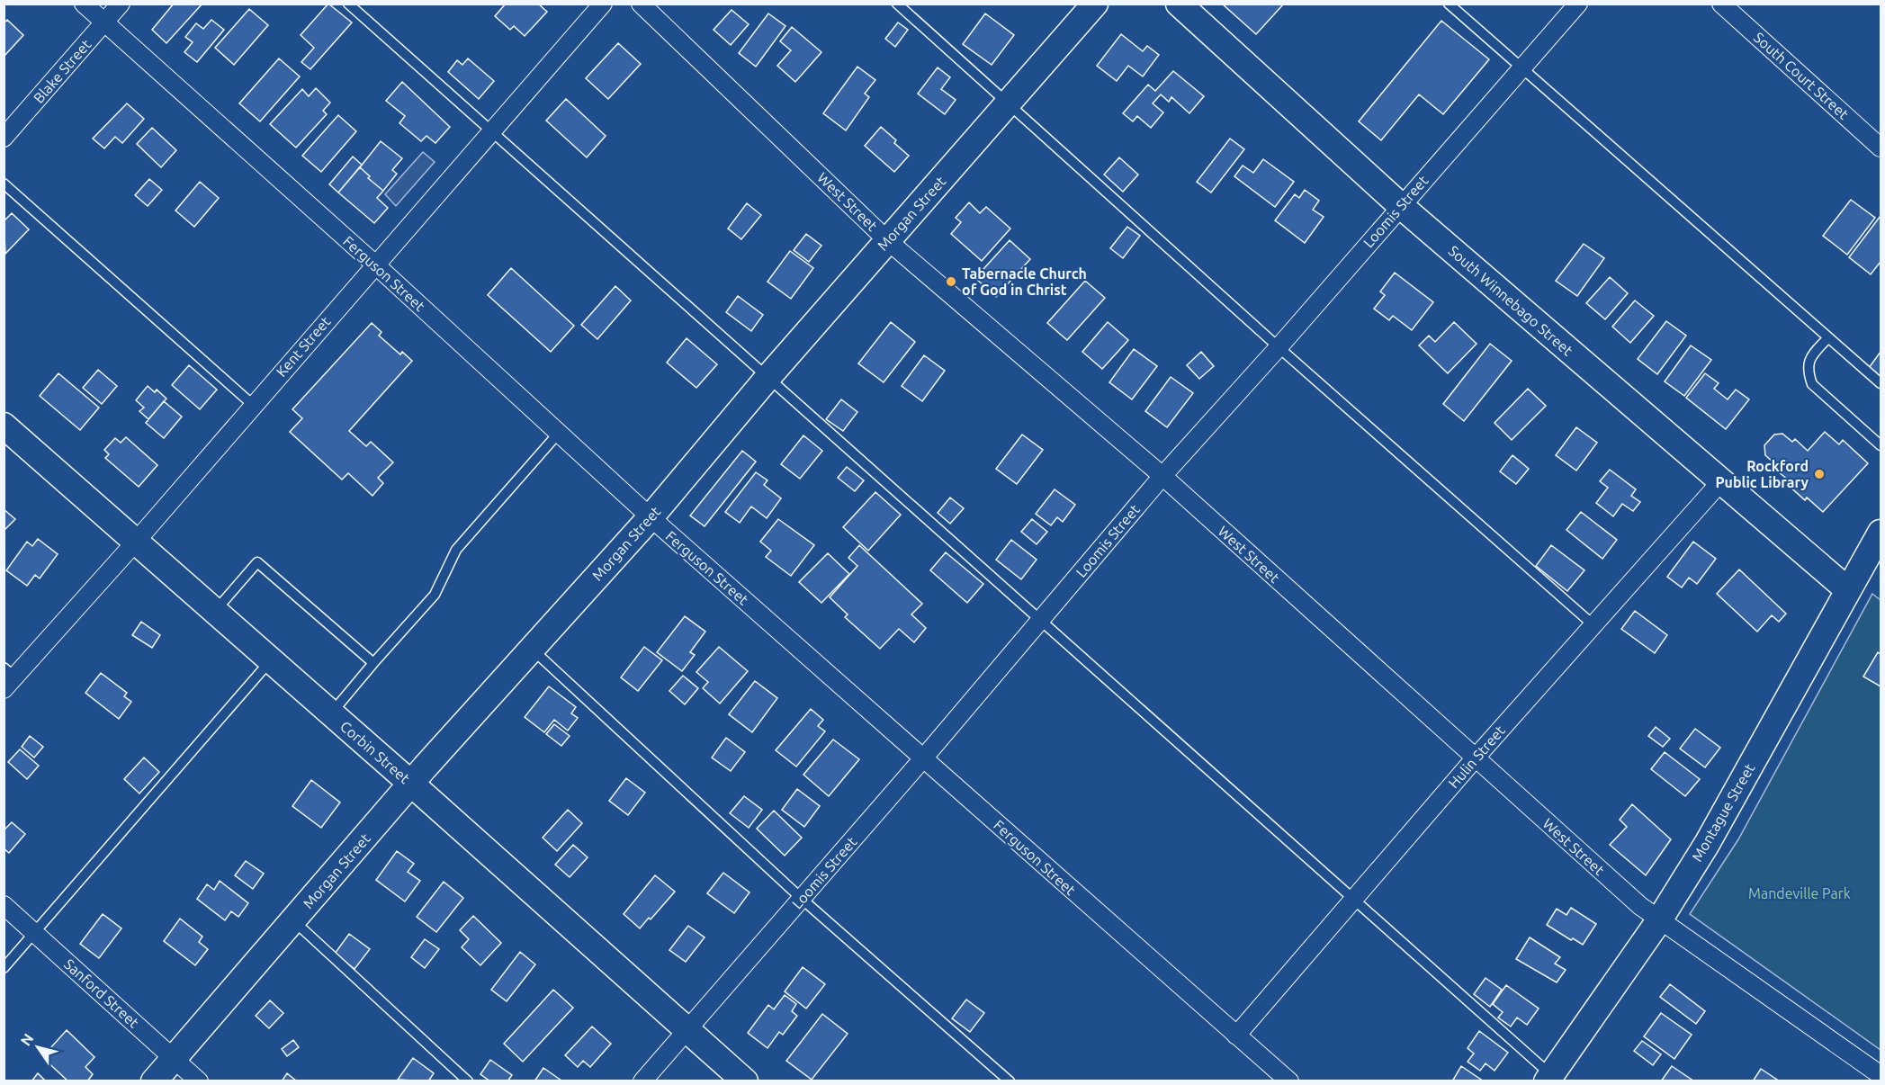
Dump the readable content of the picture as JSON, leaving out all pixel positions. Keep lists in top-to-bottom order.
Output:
{
  "streets": {
    "street": [
      "Blake Street",
      "South Court Street",
      "West Street",
      "Loomis Street",
      "Morgan Street",
      "Ferguson Street",
      "South Winnebago Street",
      "Kent Street",
      "Corbin Street",
      "Hulin Street",
      "Montague Street",
      "Sanford Street"
    ]
  },
  "crossings": [
    ["Blake Street", "Ferguson Street"],
    ["West Street", "Loomis Street"],
    ["West Street", "Morgan Street"],
    ["West Street", "Hulin Street"],
    ["West Street", "Montague Street"],
    ["Loomis Street", "Ferguson Street"],
    ["Loomis Street", "South Winnebago Street"],
    ["Loomis Street", "Corbin Street"],
    ["Morgan Street", "Ferguson Street"],
    ["Morgan Street", "Corbin Street"],
    ["Morgan Street", "Sanford Street"],
    ["Ferguson Street", "Kent Street"],
    ["Ferguson Street", "Hulin Street"],
    ["South Winnebago Street", "Hulin Street"],
    ["South Winnebago Street", "Montague Street"],
    ["Kent Street", "Corbin Street"]
  ],
  "parks": ["Mandeville Park"],
  "places": ["Tabernacle Church of God in Christ", "Rockford Public Library"],
  "north": "top left"
}
